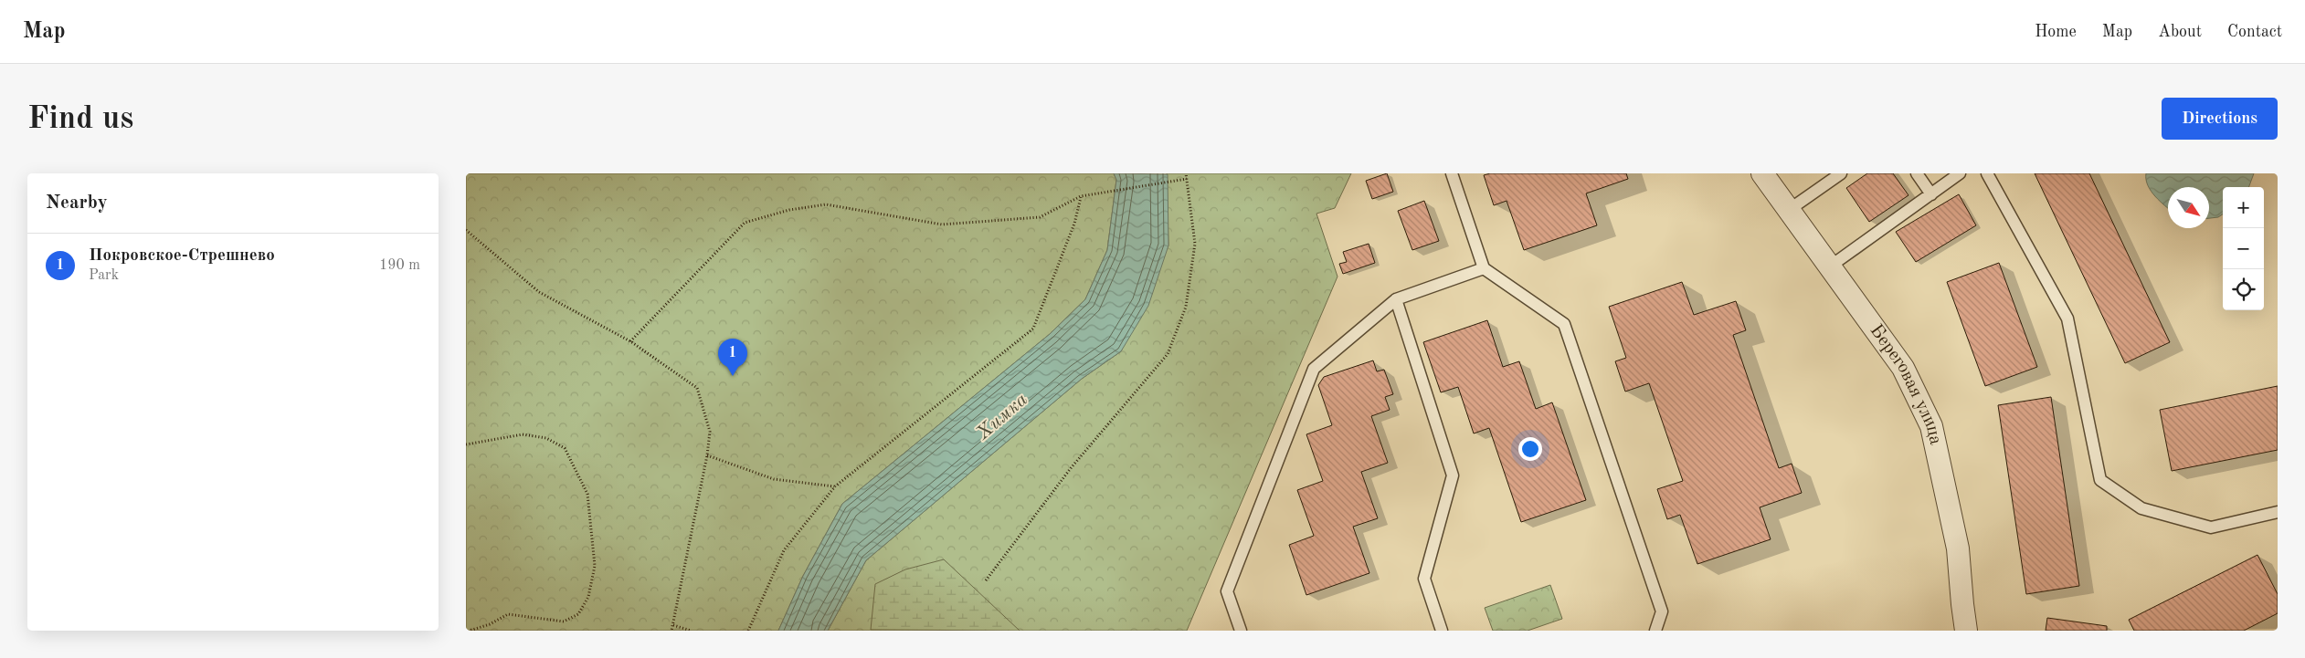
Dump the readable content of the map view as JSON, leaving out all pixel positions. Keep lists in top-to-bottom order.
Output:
{
  "streets": {
    "street": ["Береговая улица"]
  },
  "water": ["Химка"],
  "north": "bottom right",
  "page": {
    "header": "Map",
    "nav": [
      "Home",
      "Map",
      "About",
      "Contact"
    ],
    "buttons": "Directions",
    "title": "Find us",
    "heading": "Nearby",
    "map_buttons": ["+", "−"],
    "list": [
      {
        "mark": "1",
        "name": "Покровское-Стрешнево",
        "note": "Park",
        "value": "190 m"
      }
    ],
    "pins": "1"
  }
}
